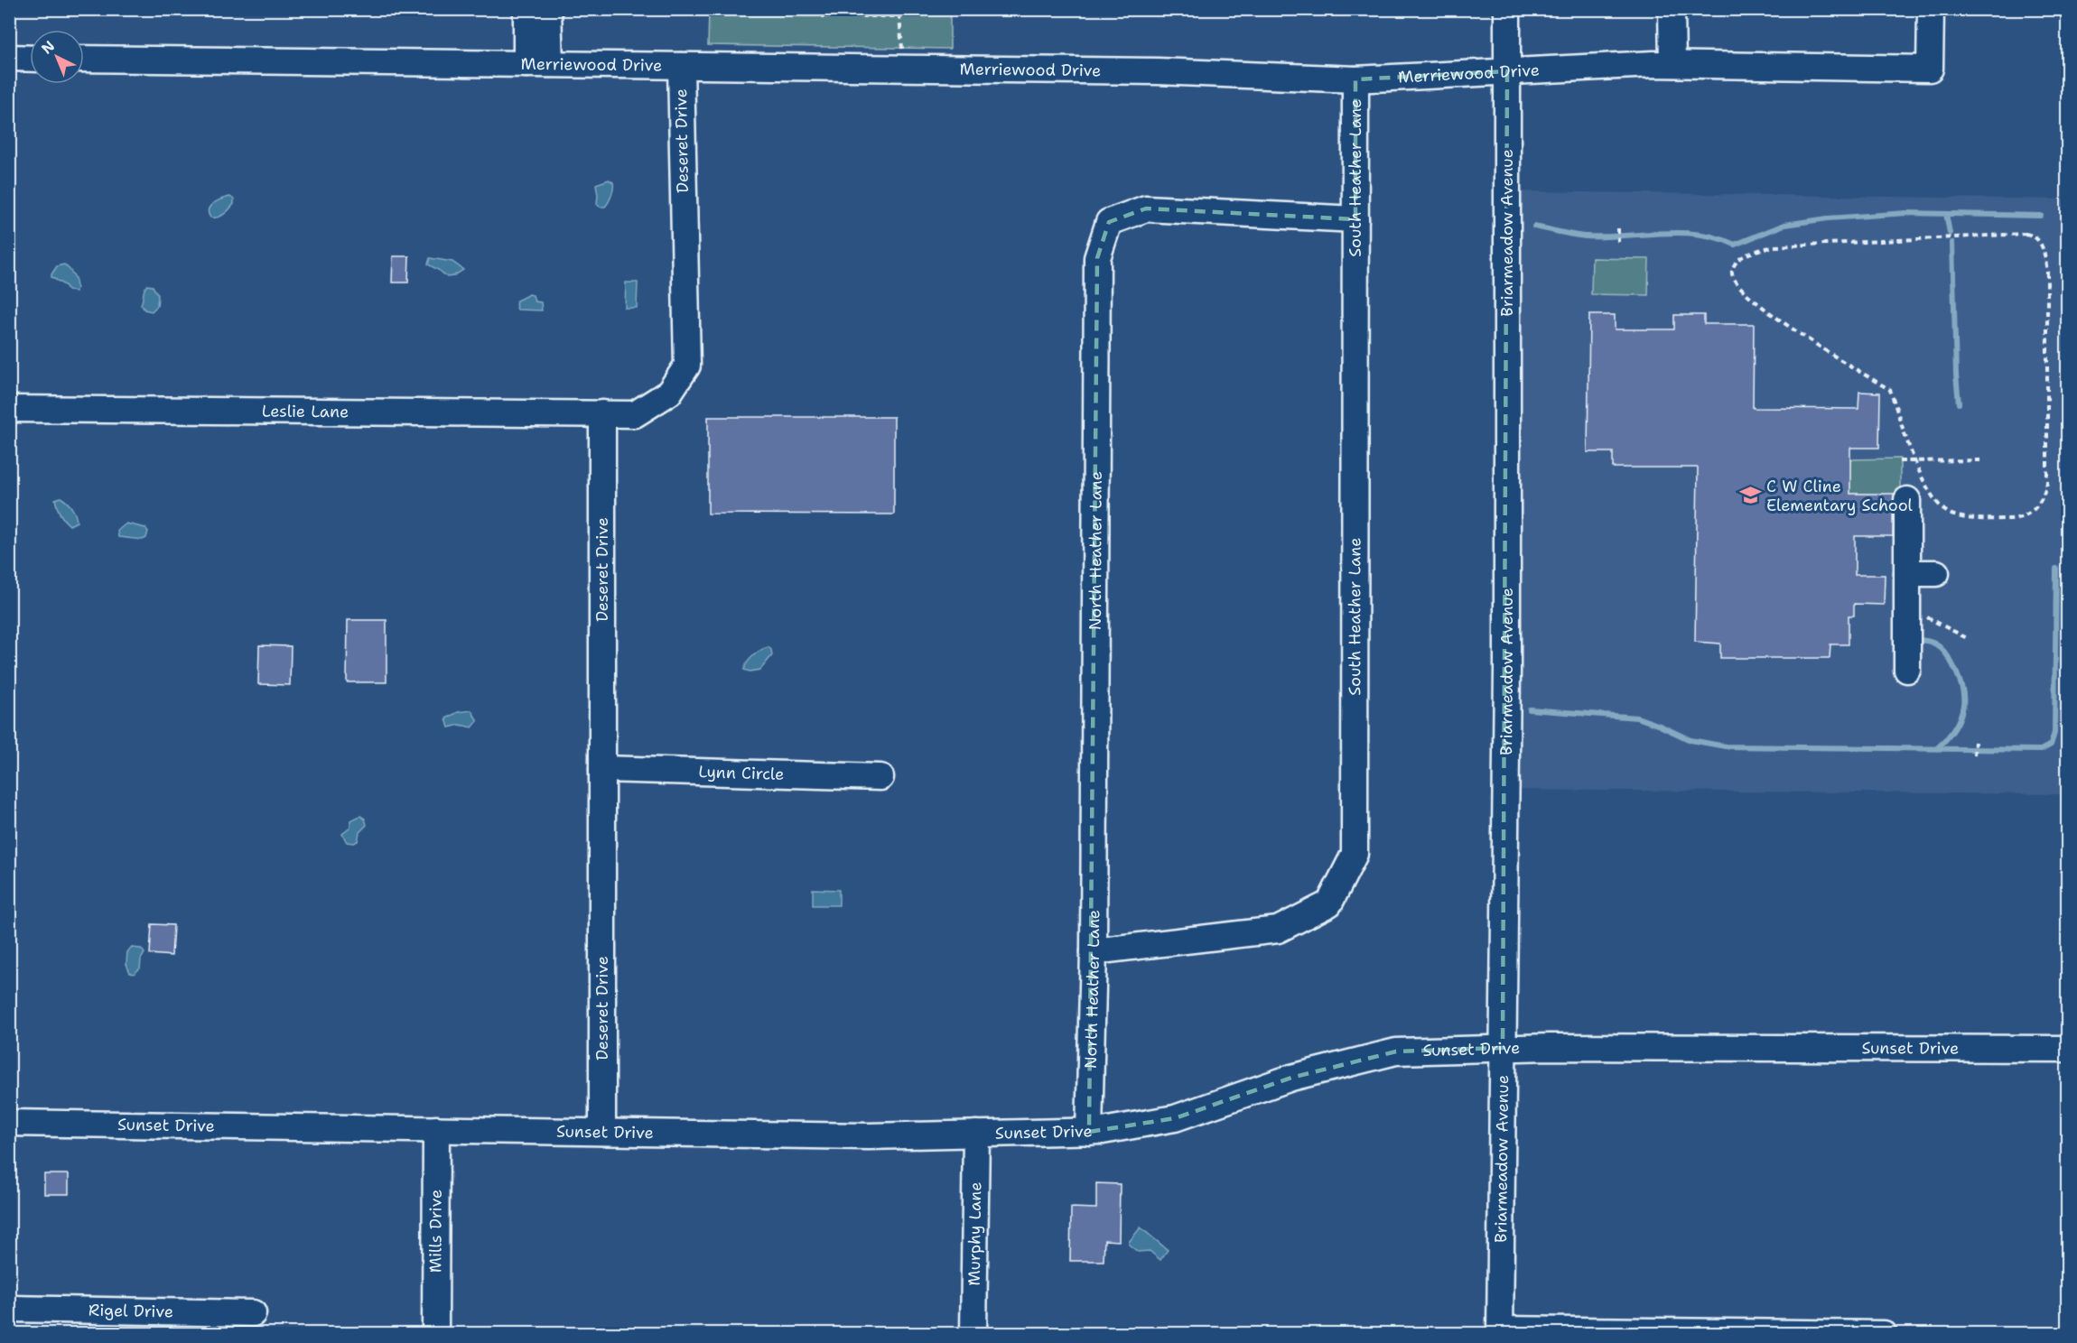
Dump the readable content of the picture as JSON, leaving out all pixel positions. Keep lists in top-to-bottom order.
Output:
{
  "streets": {
    "street": [
      "Merriewood Drive",
      "Deseret Drive",
      "South Heather Lane",
      "Briarmeadow Avenue",
      "Leslie Lane",
      "North Heather Lane",
      "Lynn Circle",
      "Sunset Drive",
      "Mills Drive",
      "Murphy Lane",
      "Rigel Drive"
    ]
  },
  "crossings": [
    ["Merriewood Drive", "Deseret Drive"],
    ["Merriewood Drive", "South Heather Lane"],
    ["Merriewood Drive", "Briarmeadow Avenue"],
    ["Deseret Drive", "Leslie Lane"],
    ["Deseret Drive", "Lynn Circle"],
    ["Deseret Drive", "Sunset Drive"],
    ["South Heather Lane", "North Heather Lane"],
    ["Briarmeadow Avenue", "Sunset Drive"],
    ["North Heather Lane", "Sunset Drive"],
    ["Sunset Drive", "Mills Drive"],
    ["Sunset Drive", "Murphy Lane"]
  ],
  "places": {
    "school or university": ["C W Cline Elementary School"]
  },
  "north": "top left"
}
